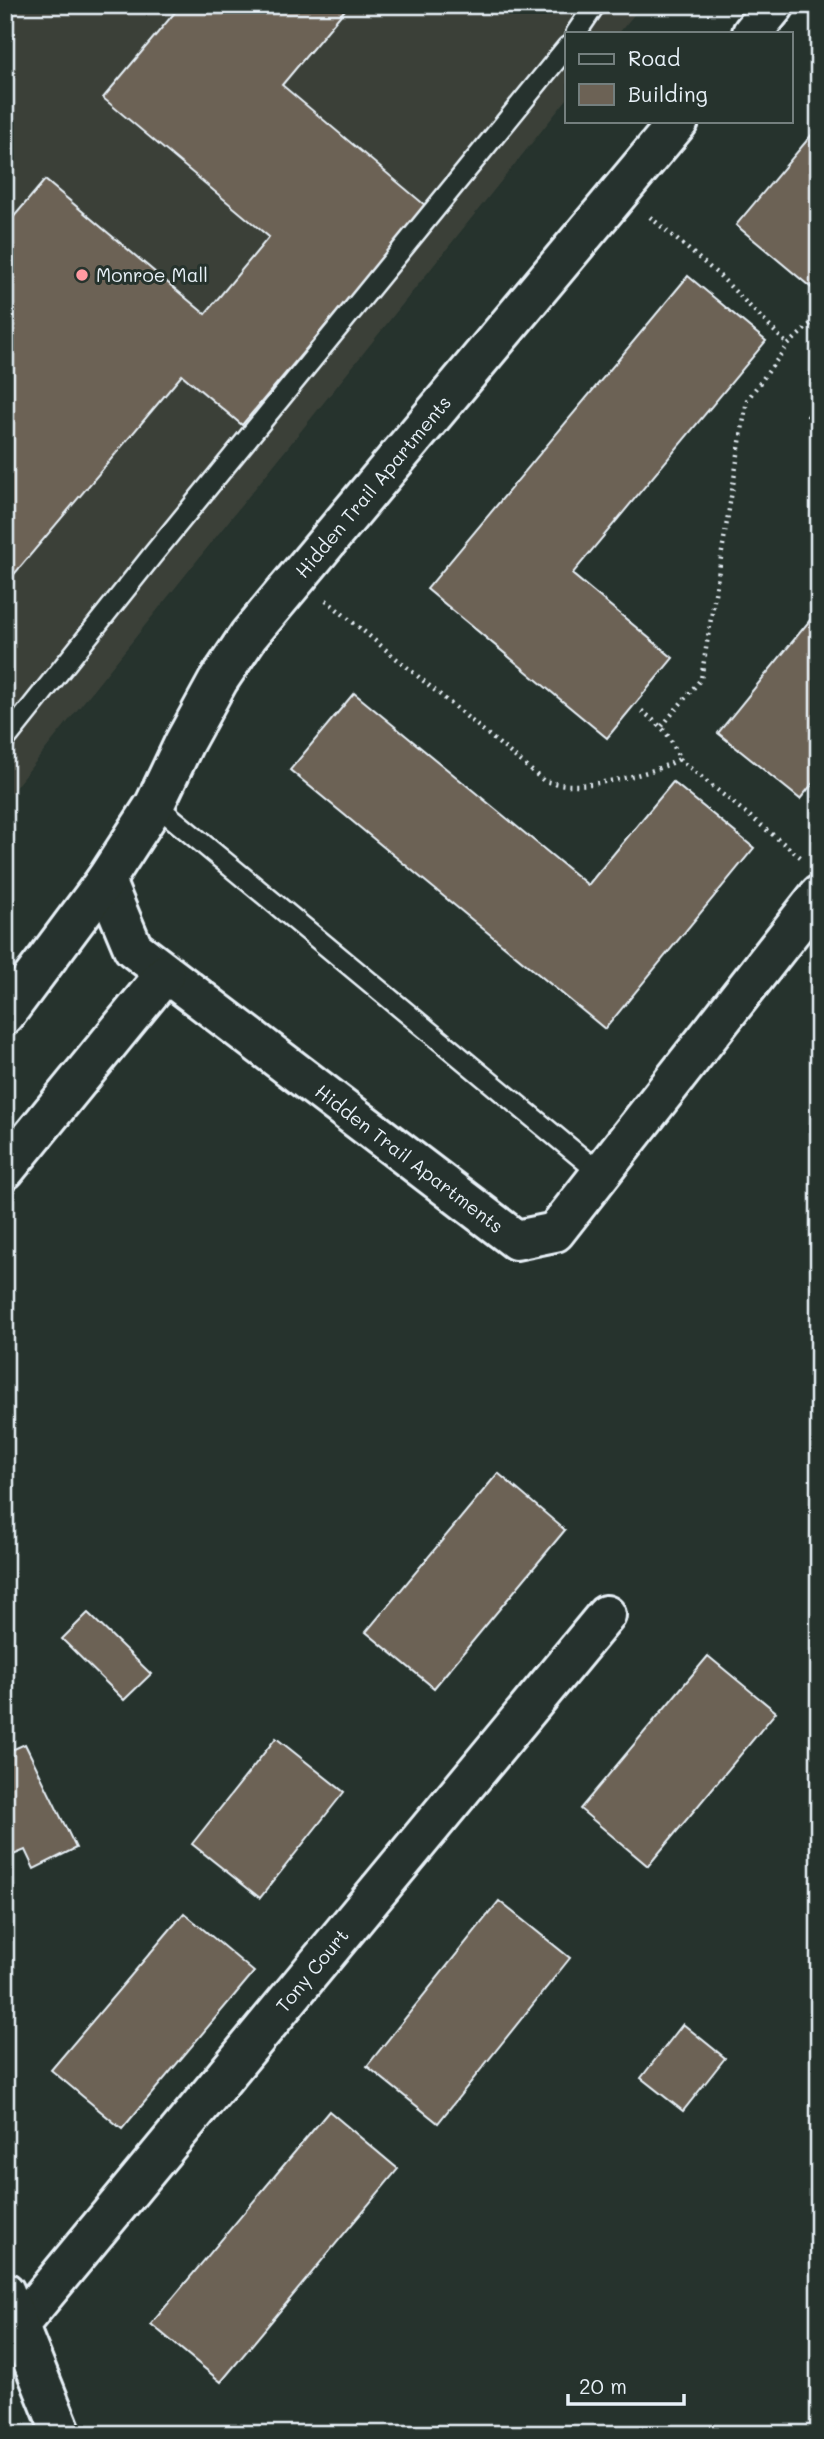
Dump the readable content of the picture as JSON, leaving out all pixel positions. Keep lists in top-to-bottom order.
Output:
{
  "streets": {
    "street": ["Hidden Trail Apartments", "Tony Court"]
  },
  "places": ["Monroe Mall"],
  "legend": ["Road", "Building"],
  "scale_bar": "20 m"
}
